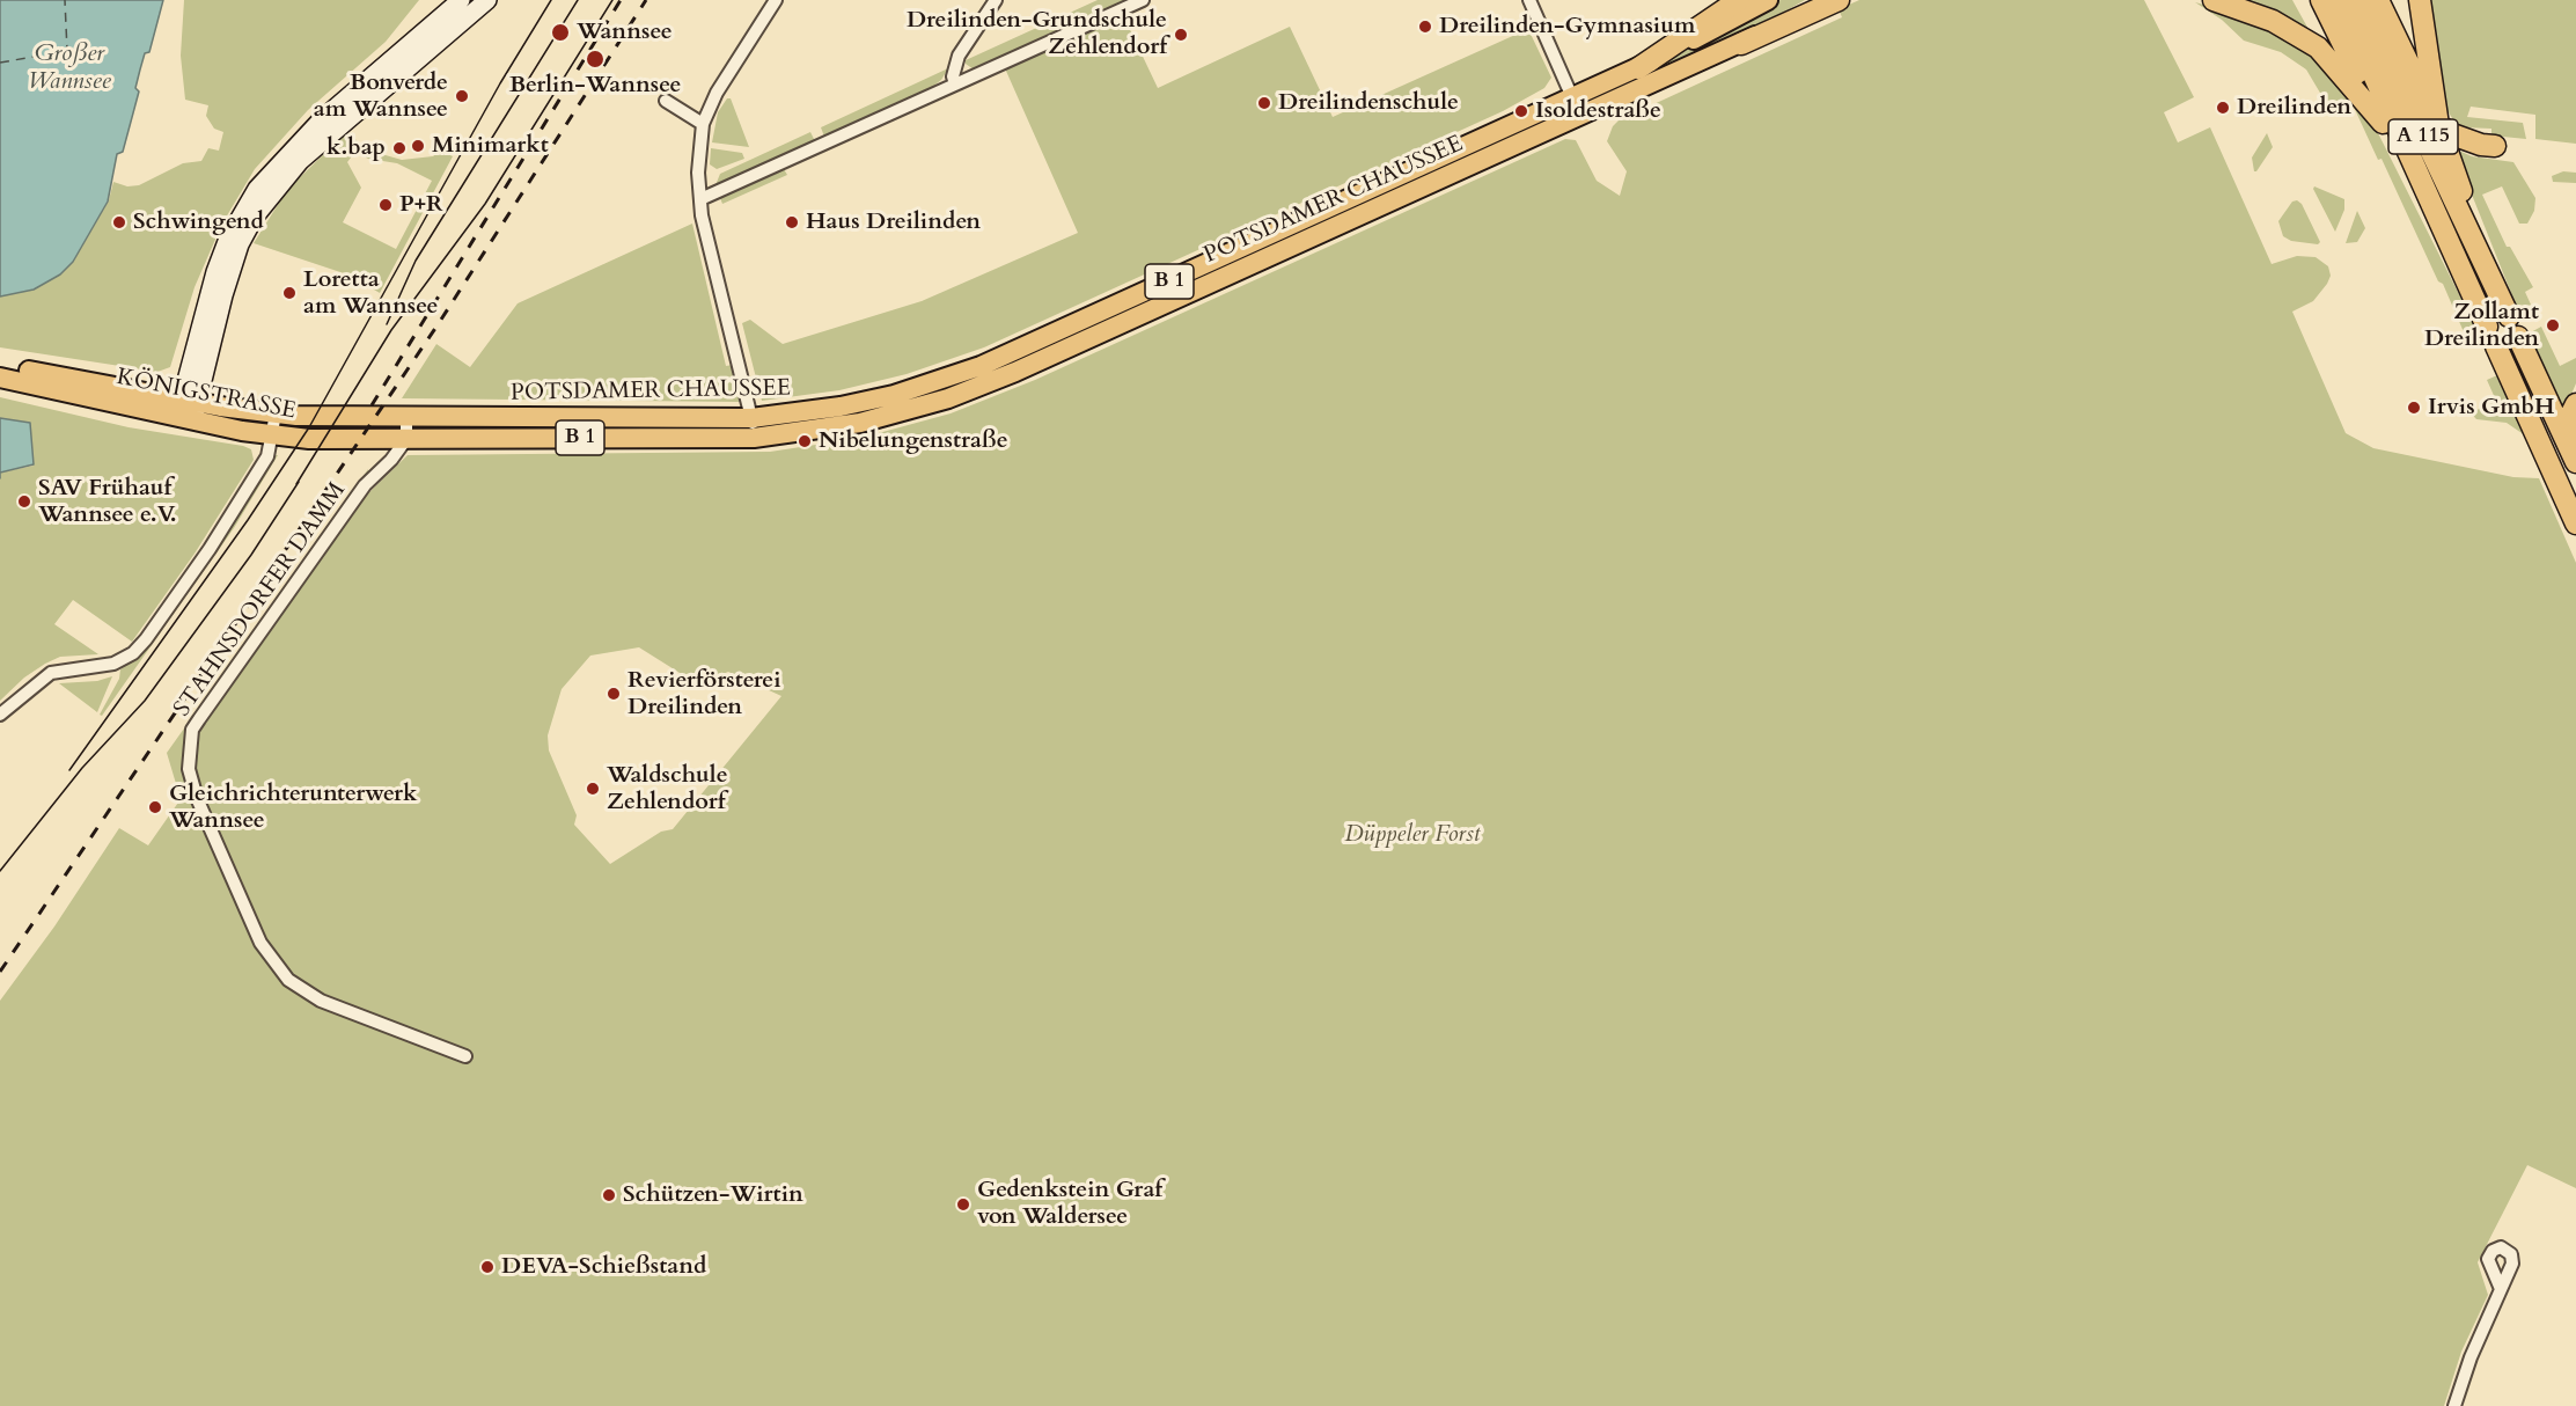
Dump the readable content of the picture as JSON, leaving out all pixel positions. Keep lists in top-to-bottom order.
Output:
{
  "streets": {
    "highway": ["A 115"],
    "main road": ["POTSDAMER CHAUSSEE", "B 1", "KÖNIGSTRASSE"],
    "street": ["STAHNSDORFER DAMM"]
  },
  "crossings": [
    ["POTSDAMER CHAUSSEE", "KÖNIGSTRASSE"],
    ["POTSDAMER CHAUSSEE", "STAHNSDORFER DAMM"],
    ["KÖNIGSTRASSE", "STAHNSDORFER DAMM"]
  ],
  "water": ["Großer Wannsee"],
  "parks": ["Düppeler Forst"],
  "places": [
    "Dreilinden-Gymnasium",
    "Wannsee",
    "Dreilinden-Grundschule Zehlendorf",
    "Berlin-Wannsee",
    "Bonverde am Wannsee",
    "Dreilindenschule",
    "Dreilinden",
    "Isoldestraße",
    "Minimarkt",
    "k.bap",
    "P+R",
    "Schwingend",
    "Haus Dreilinden",
    "Loretta am Wannsee",
    "Zollamt Dreilinden",
    "Irvis GmbH",
    "Nibelungenstraße",
    "SAV Frühauf Wannsee e.V.",
    "Revierförsterei Dreilinden",
    "Waldschule Zehlendorf",
    "Gleichrichterunterwerk Wannsee",
    "Schützen-Wirtin",
    "Gedenkstein Graf von Waldersee",
    "DEVA-Schießstand"
  ]
}
